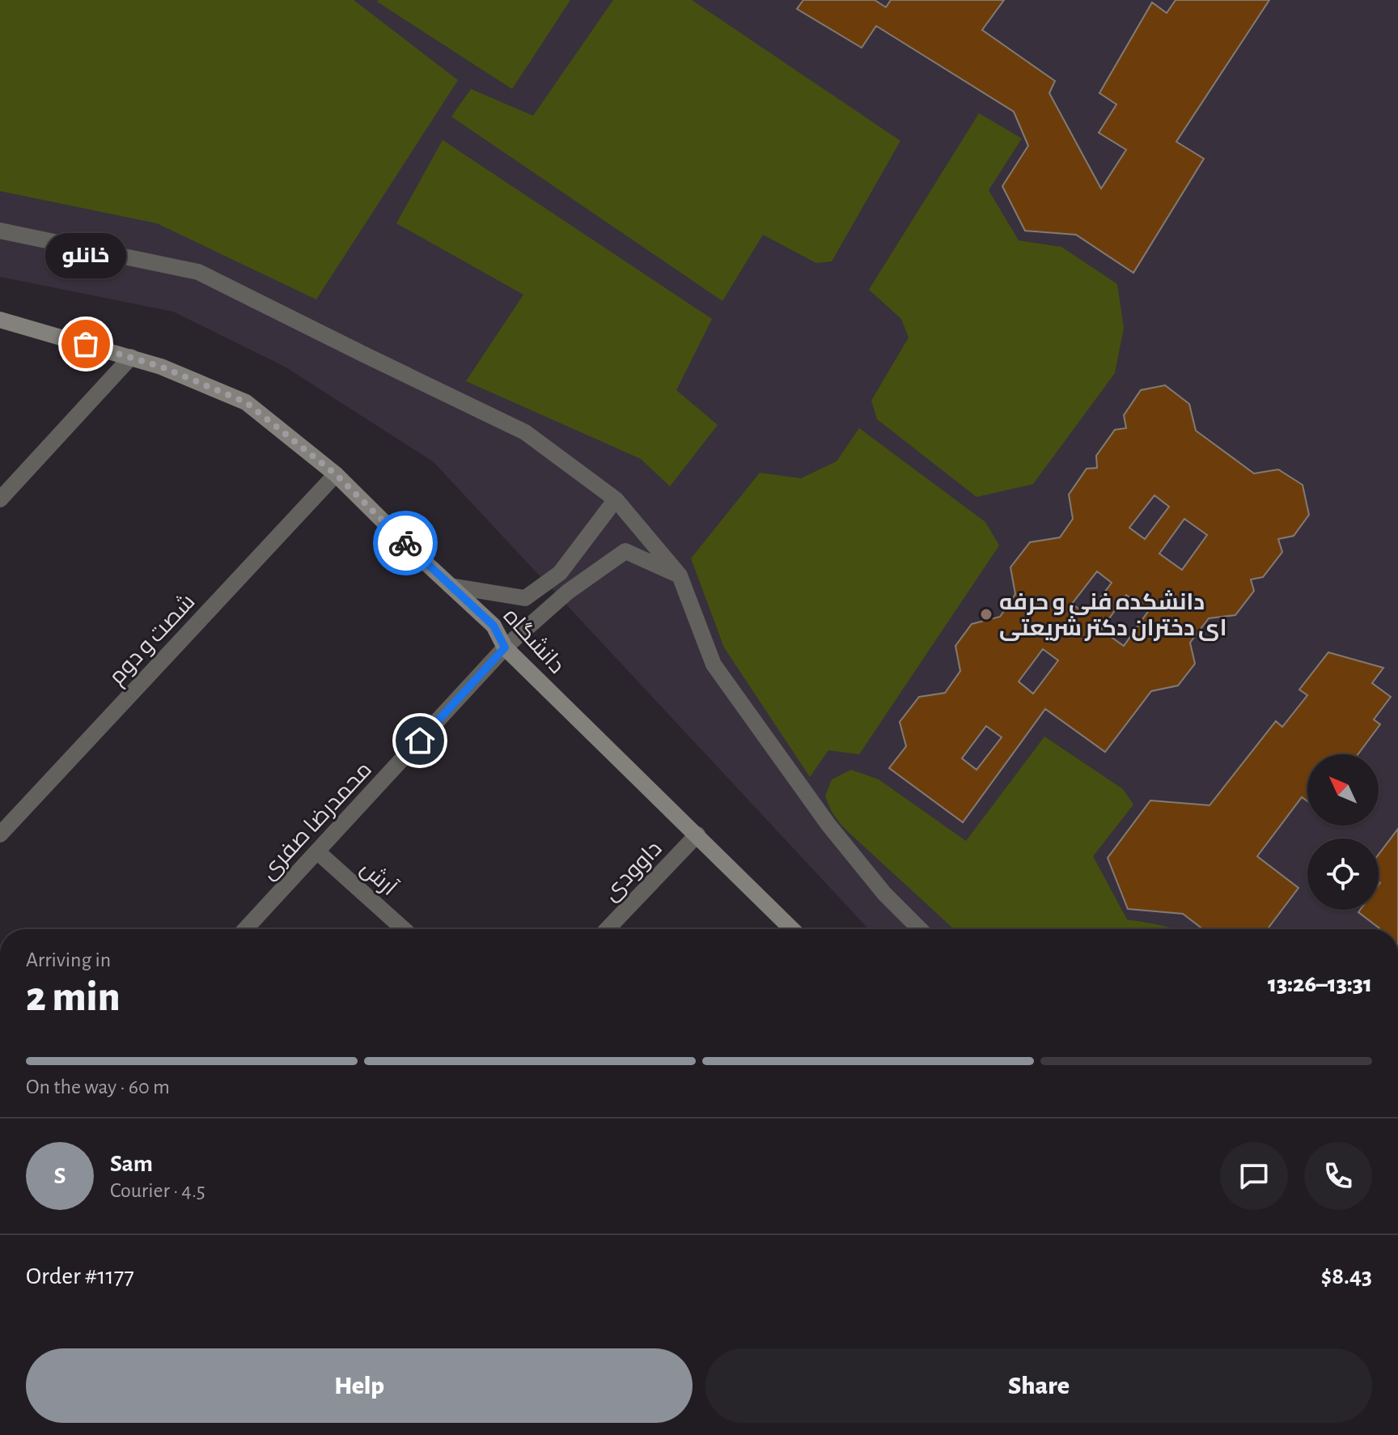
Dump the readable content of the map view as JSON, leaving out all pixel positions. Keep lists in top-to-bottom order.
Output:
{
  "streets": {
    "street": [
      "شصت و دوم",
      "دانشگاه",
      "محمدرضا صفری",
      "داوودی",
      "آرش"
    ]
  },
  "crossings": [
    ["شصت و دوم", "دانشگاه"],
    ["دانشگاه", "محمدرضا صفری"],
    ["دانشگاه", "داوودی"],
    ["محمدرضا صفری", "آرش"]
  ],
  "places": ["خانلو", "دانشکده فنی و حرفه ای دختران دکتر شریعتی"],
  "north": "top left",
  "page": {
    "bubble": "خانلو",
    "heading": ["2 min", "Arriving in", "13:26–13:31"],
    "panel": [
      "Sam",
      "Courier · 4.5",
      "Order #1177",
      "$8.43"
    ],
    "bar": "On the way · 60 m",
    "round": "S",
    "buttons": ["Help", "Share"]
  }
}
